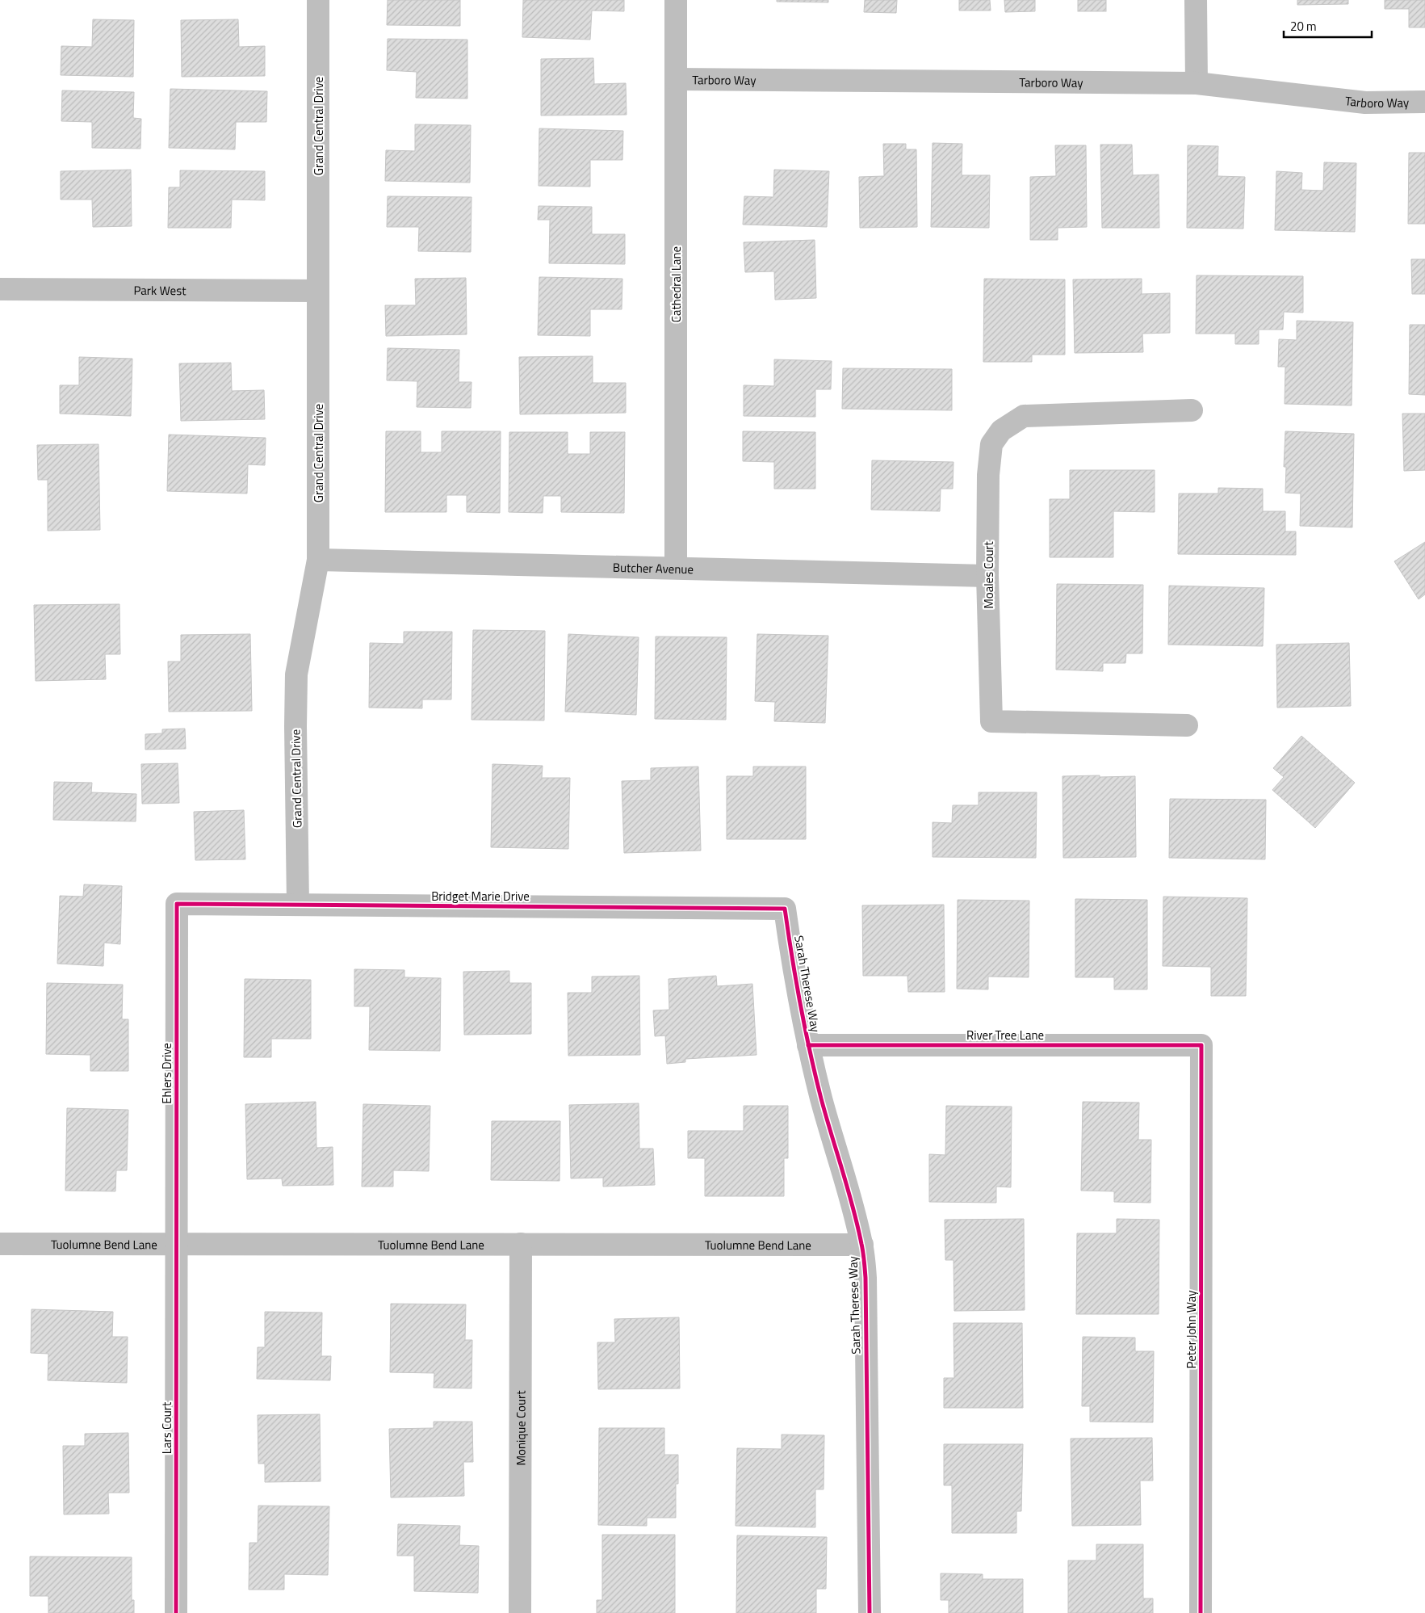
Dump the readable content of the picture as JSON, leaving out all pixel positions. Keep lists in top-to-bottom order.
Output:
{
  "streets": {
    "street": [
      "Tarboro Way",
      "Grand Central Drive",
      "Cathedral Lane",
      "Park West",
      "Butcher Avenue",
      "Moales Court",
      "Bridget Marie Drive",
      "Sarah Therese Way",
      "River Tree Lane",
      "Ehlers Drive",
      "Tuolumne Bend Lane",
      "Peter John Way",
      "Lars Court",
      "Monique Court"
    ]
  },
  "crossings": [
    ["Tarboro Way", "Cathedral Lane"],
    ["Grand Central Drive", "Park West"],
    ["Grand Central Drive", "Butcher Avenue"],
    ["Grand Central Drive", "Bridget Marie Drive"],
    ["Cathedral Lane", "Butcher Avenue"],
    ["Butcher Avenue", "Moales Court"],
    ["Bridget Marie Drive", "Sarah Therese Way"],
    ["Bridget Marie Drive", "Ehlers Drive"],
    ["Sarah Therese Way", "River Tree Lane"],
    ["Sarah Therese Way", "Tuolumne Bend Lane"],
    ["River Tree Lane", "Peter John Way"],
    ["Ehlers Drive", "Tuolumne Bend Lane"],
    ["Ehlers Drive", "Lars Court"],
    ["Tuolumne Bend Lane", "Lars Court"],
    ["Tuolumne Bend Lane", "Monique Court"]
  ],
  "scale_bar": "20 m"
}
